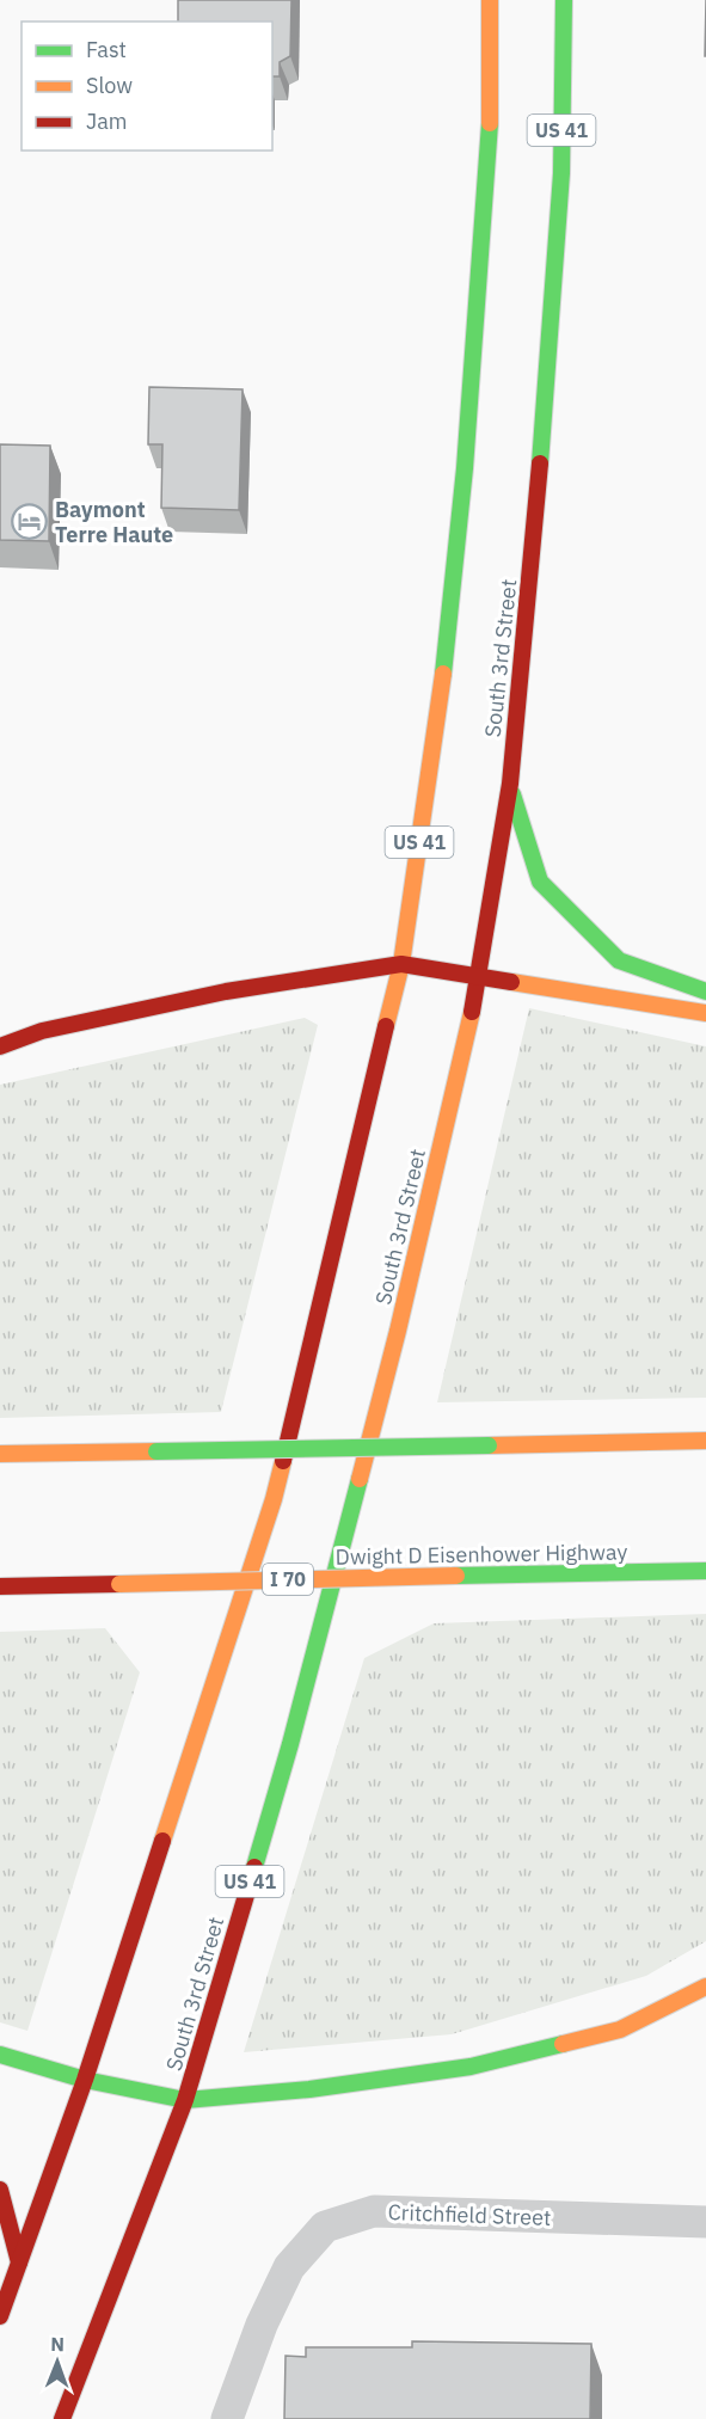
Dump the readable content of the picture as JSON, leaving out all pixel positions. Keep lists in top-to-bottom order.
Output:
{
  "streets": {
    "highway": [
      "US 41",
      "South 3rd Street",
      "Dwight D Eisenhower Highway",
      "I 70"
    ],
    "street": ["Critchfield Street"]
  },
  "places": {
    "hotel": ["Baymont Terre Haute"]
  },
  "legend": ["Fast", "Slow", "Jam"],
  "north": "top"
}
